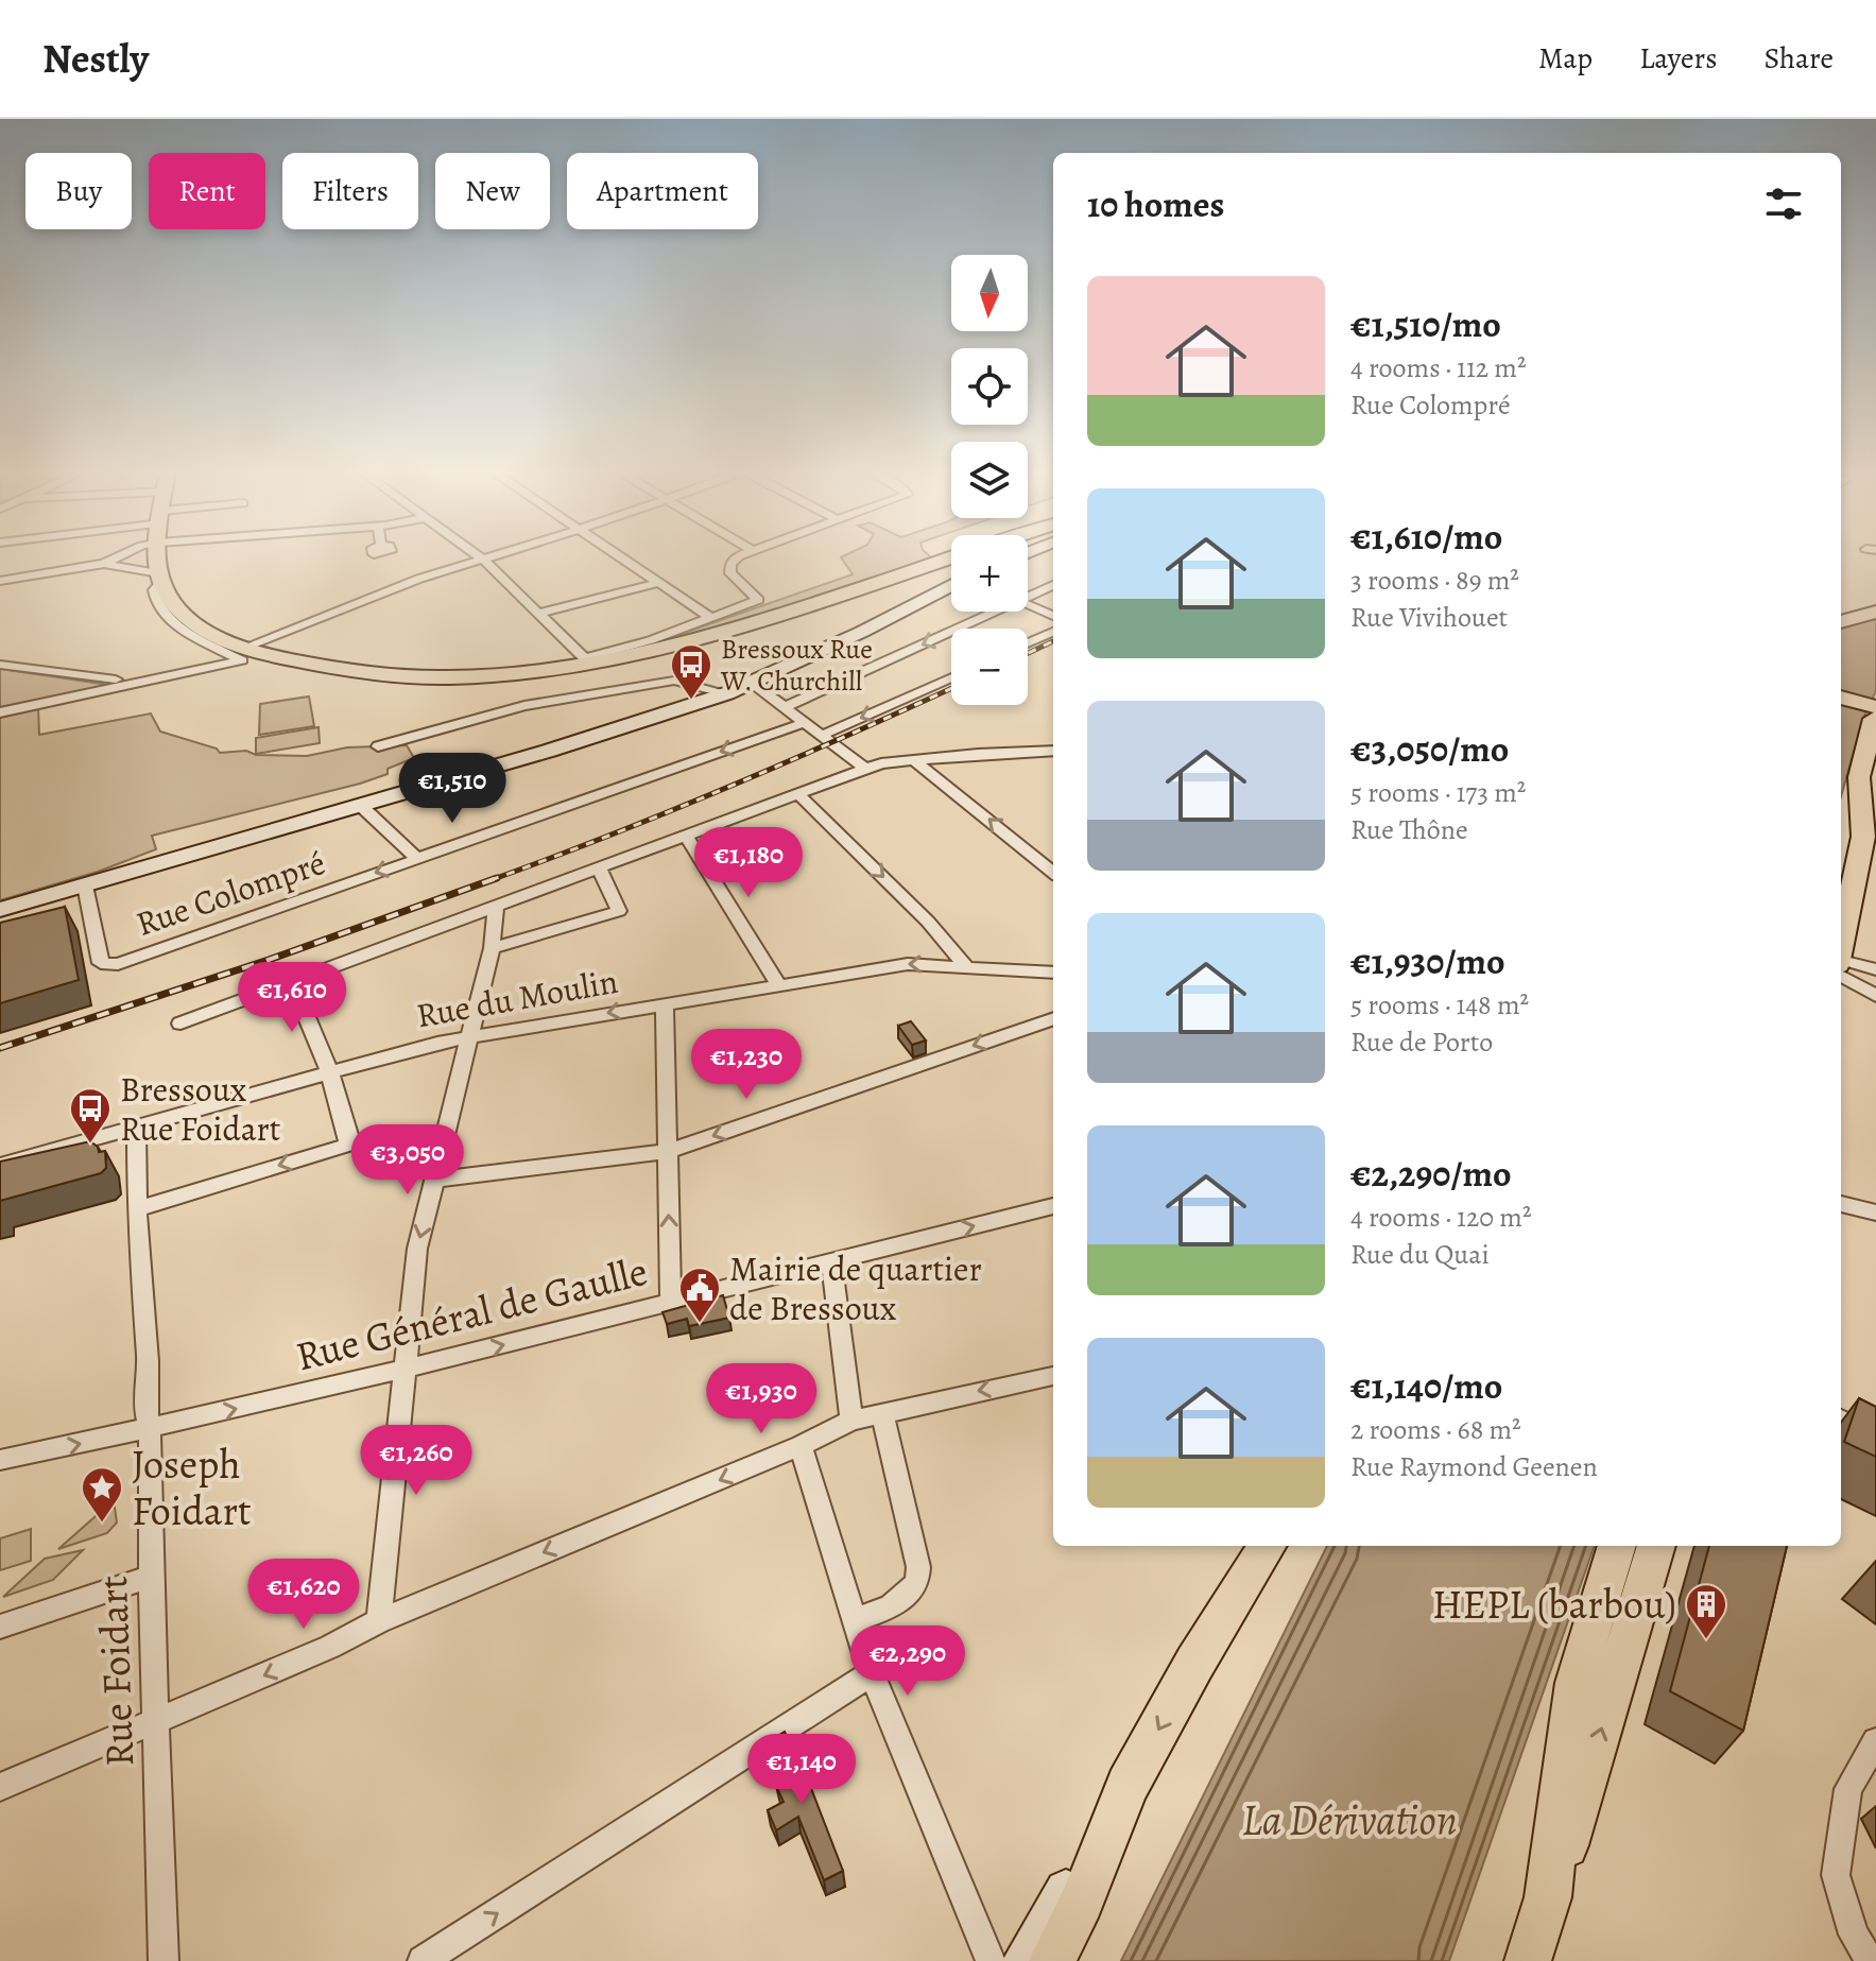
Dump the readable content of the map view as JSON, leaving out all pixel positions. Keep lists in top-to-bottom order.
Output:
{
  "streets": {
    "street": [
      "Rue Colompré",
      "Rue du Moulin",
      "Rue Général de Gaulle",
      "Rue Foidart"
    ]
  },
  "crossings": [
    ["Rue du Moulin", "Rue Foidart"],
    ["Rue Général de Gaulle", "Rue Foidart"]
  ],
  "one_way": ["Rue Général de Gaulle"],
  "water": ["La Dérivation"],
  "places": {
    "bus stop": ["Bressoux Rue W. Churchill", "Bressoux Rue Foidart"],
    "public building": ["Mairie de quartier de Bressoux"],
    "place": ["Joseph Foidart"],
    "building": ["HEPL (barbou)"]
  },
  "north": "bottom",
  "page": {
    "header": "Nestly",
    "nav": ["Map", "Layers", "Share"],
    "chip": [
      "Buy",
      "Rent",
      "Filters",
      "New",
      "Apartment"
    ],
    "heading": "10 homes",
    "map_buttons": ["+", "−"],
    "list": [
      {
        "name": "€1,510/mo",
        "note": "4 rooms · 112 m² · Rue Colompré"
      },
      {
        "name": "€1,610/mo",
        "note": "3 rooms · 89 m² · Rue Vivihouet"
      },
      {
        "name": "€3,050/mo",
        "note": "5 rooms · 173 m² · Rue Thône"
      },
      {
        "name": "€1,930/mo",
        "note": "5 rooms · 148 m² · Rue de Porto"
      },
      {
        "name": "€2,290/mo",
        "note": "4 rooms · 120 m² · Rue du Quai"
      },
      {
        "name": "€1,140/mo",
        "note": "2 rooms · 68 m² · Rue Raymond Geenen"
      }
    ],
    "price": [
      "€1,510",
      "€1,180",
      "€1,610",
      "€1,230",
      "€3,050",
      "€1,930",
      "€1,260",
      "€1,620",
      "€2,290",
      "€1,140"
    ]
  }
}
